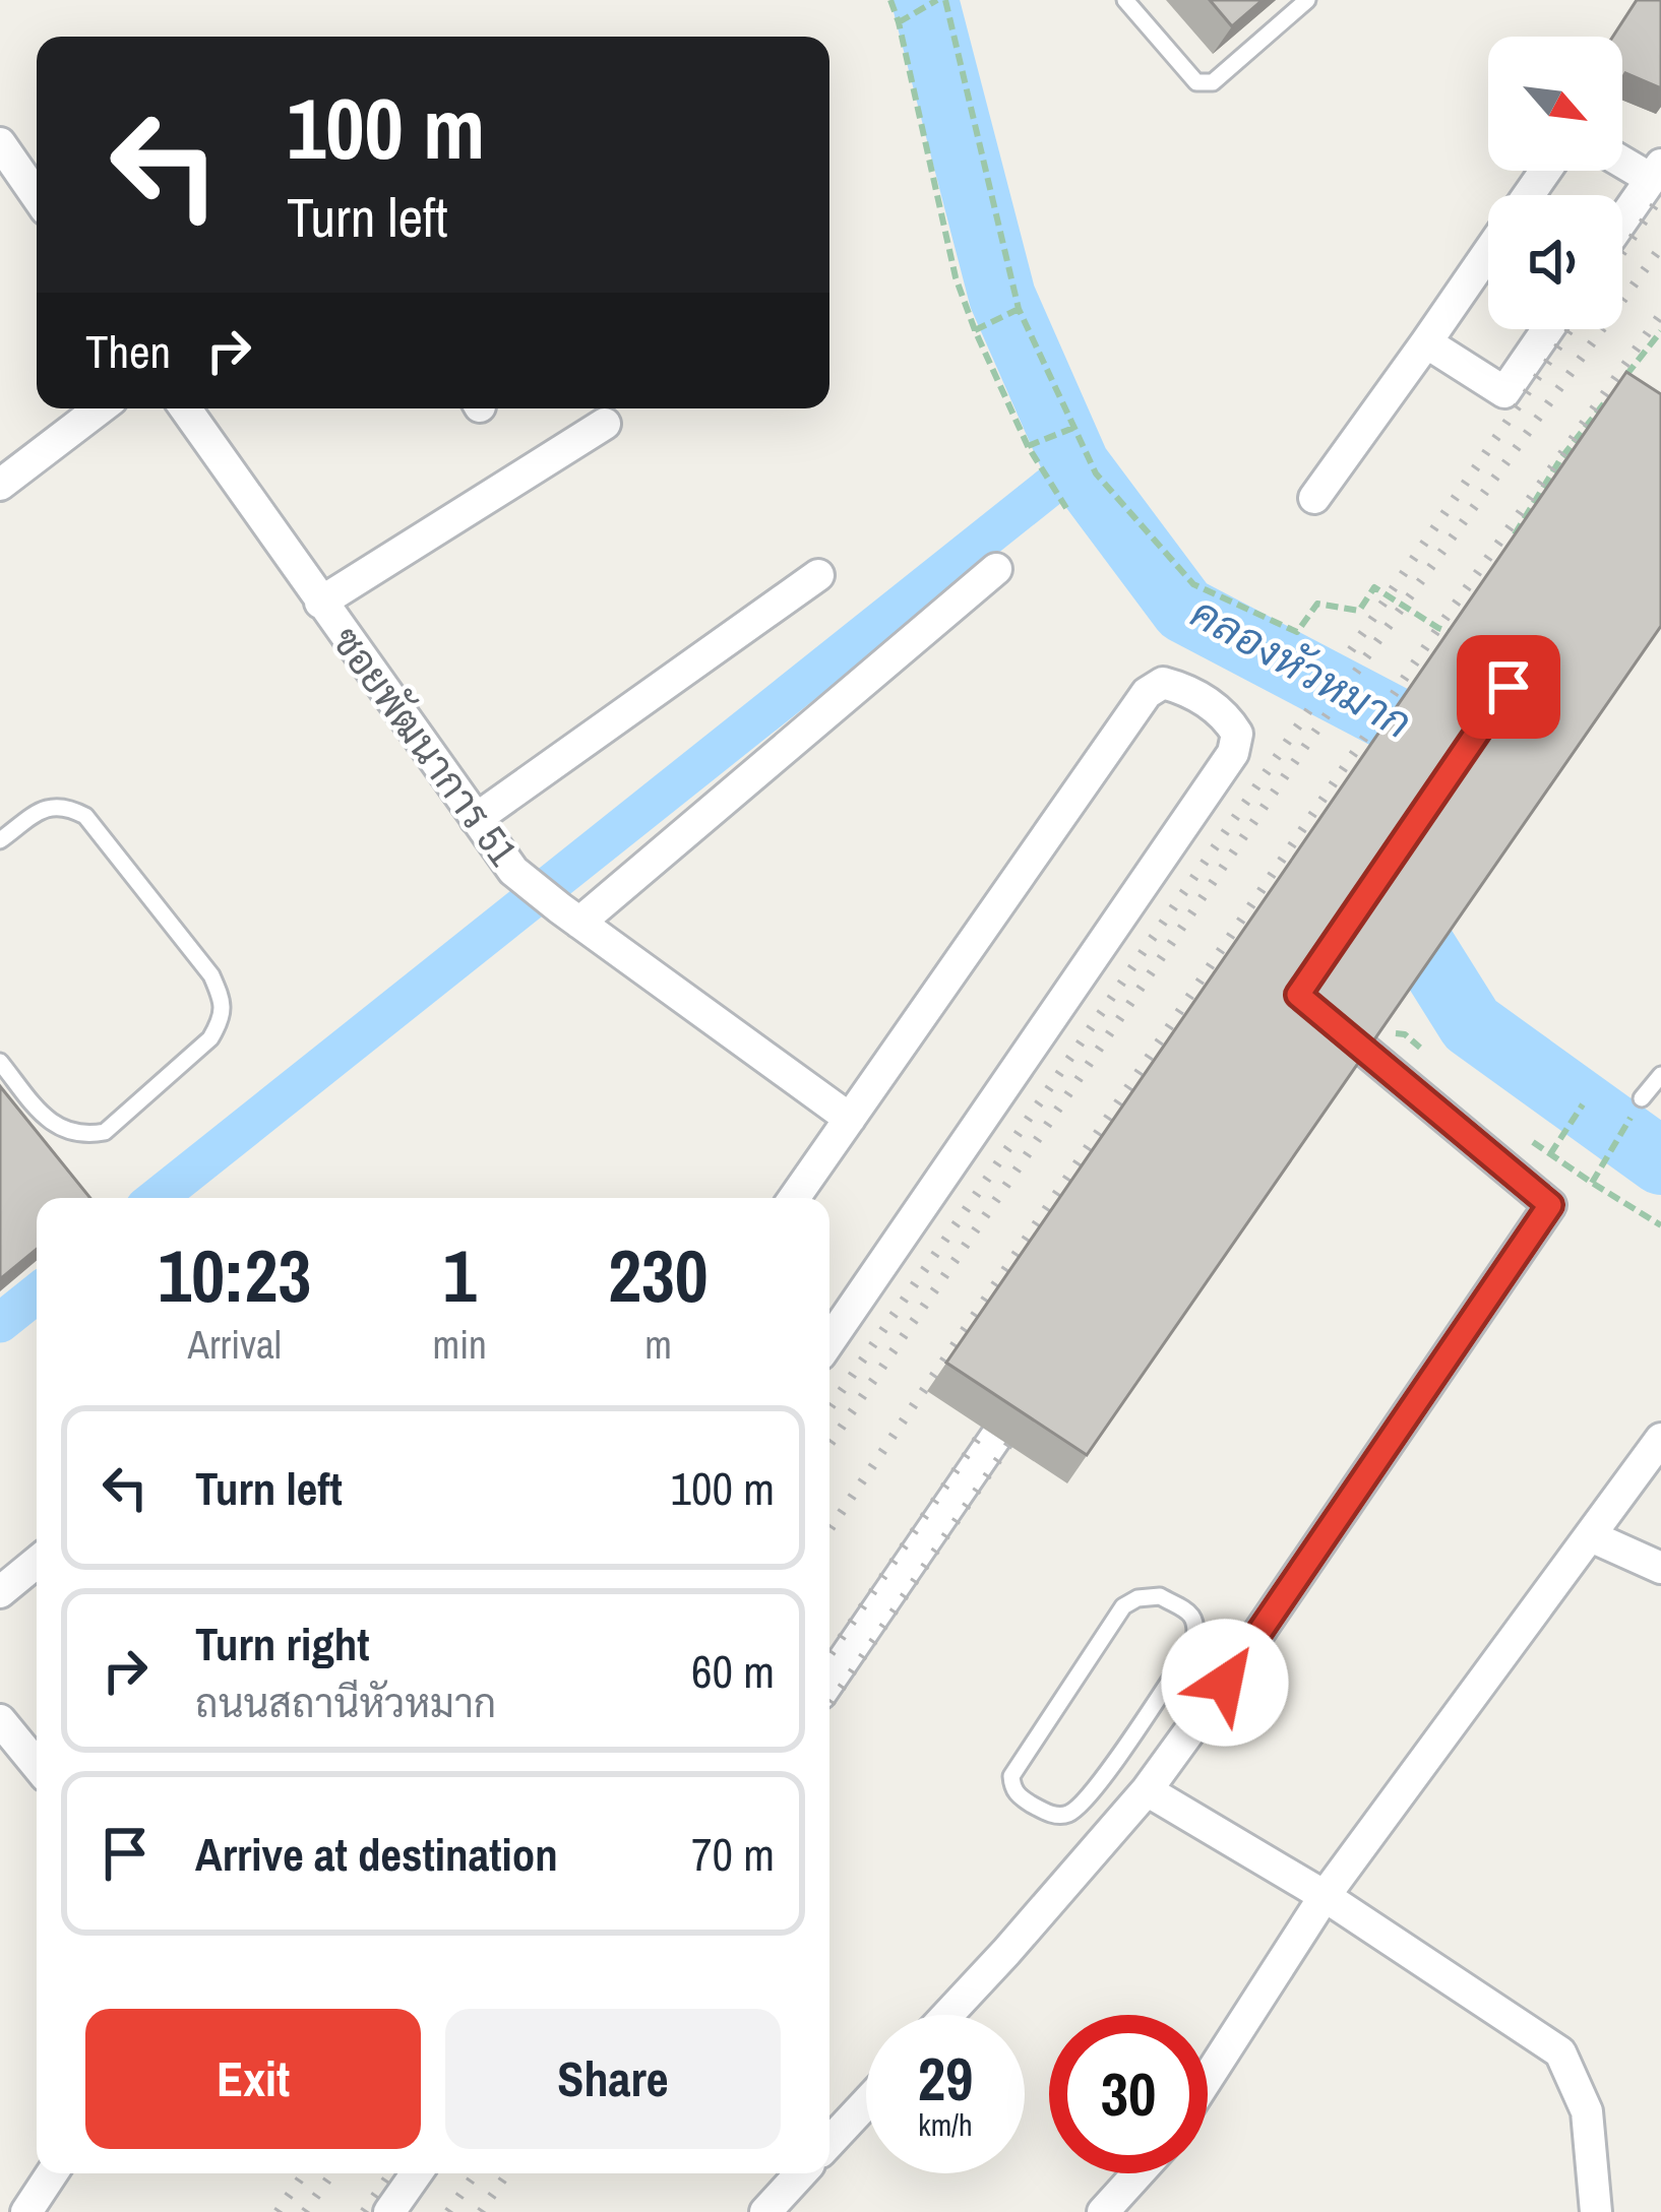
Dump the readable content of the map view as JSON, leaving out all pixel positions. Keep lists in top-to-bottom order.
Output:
{
  "streets": {
    "street": ["ซอยพัฒนาการ 51"]
  },
  "water": ["คลองหัวหมาก"],
  "north": "bottom right",
  "page": {
    "turn": ["100 m", "Turn left"],
    "then": "Then",
    "eta": [
      "10:23",
      "Arrival",
      "1",
      "min",
      "230",
      "m"
    ],
    "list": [
      {
        "name": "Turn left",
        "value": "100 m"
      },
      {
        "name": "Turn right",
        "note": "ถนนสถานีหัวหมาก",
        "value": "60 m"
      },
      {
        "name": "Arrive at destination",
        "value": "70 m"
      }
    ],
    "buttons": ["Exit", "Share"],
    "speed": "29 km/h",
    "limit": "30"
  }
}
